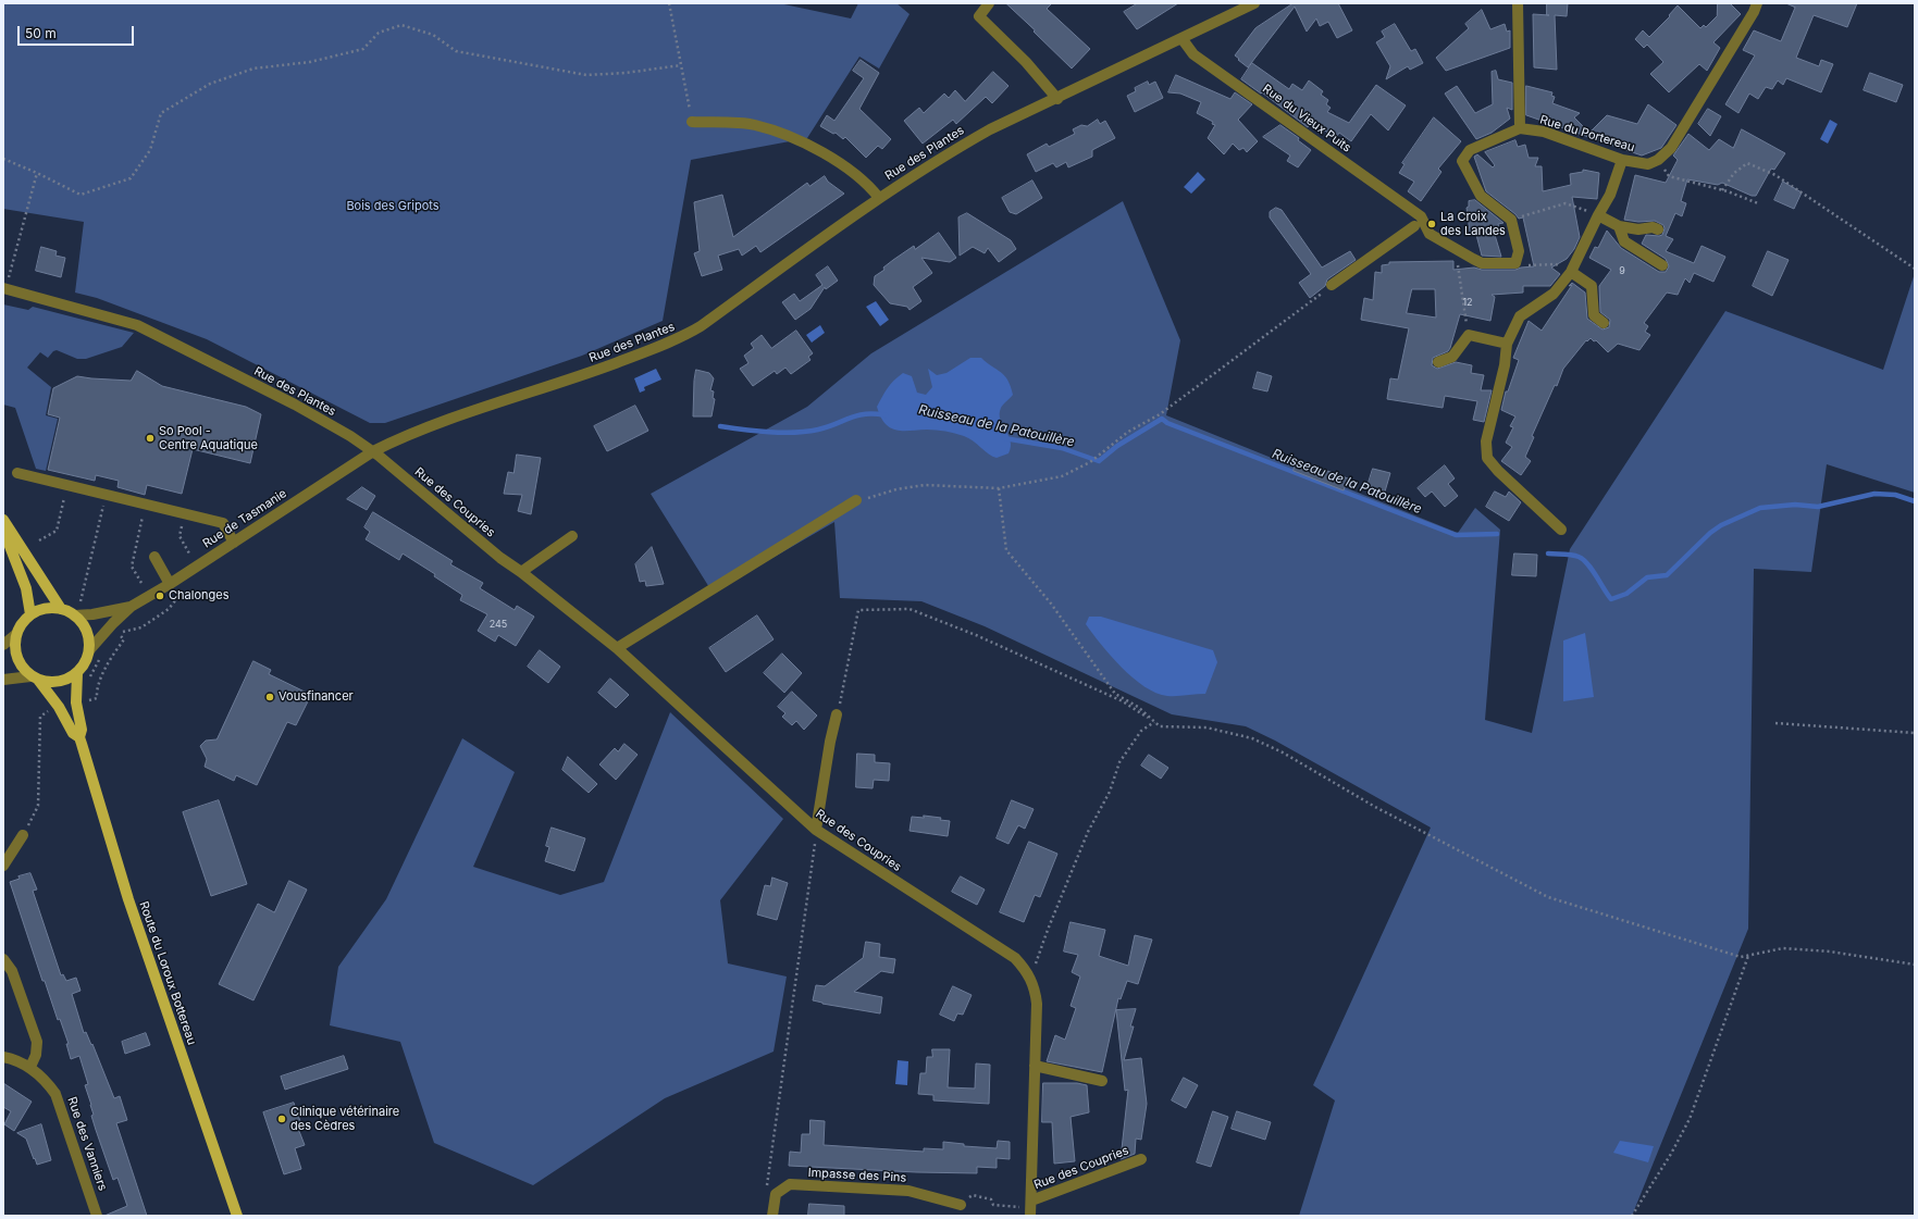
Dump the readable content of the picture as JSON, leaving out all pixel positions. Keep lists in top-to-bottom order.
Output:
{
  "streets": {
    "main road": ["Route du Loroux Bottereau"],
    "street": [
      "Rue du Vieux Puits",
      "Rue du Portereau",
      "Rue des Plantes",
      "Rue des Coupries",
      "Rue de Tasmanie",
      "Rue des Vanniers",
      "Impasse des Pins"
    ]
  },
  "crossings": [
    ["Rue du Vieux Puits", "Rue des Plantes"],
    ["Rue des Plantes", "Rue des Coupries"],
    ["Rue des Plantes", "Rue de Tasmanie"],
    ["Rue des Coupries", "Rue de Tasmanie"],
    ["Rue de Tasmanie", "Route du Loroux Bottereau"]
  ],
  "water": ["Ruisseau de la Patouillère"],
  "parks": ["Bois des Gripots"],
  "places": [
    "La Croix des Landes",
    "So Pool - Centre Aquatique",
    "Chalonges",
    "Vousfinancer",
    "Clinique vétérinaire des Cèdres"
  ],
  "house_numbers": ["9", "12", "245"],
  "scale_bar": "50 m"
}
